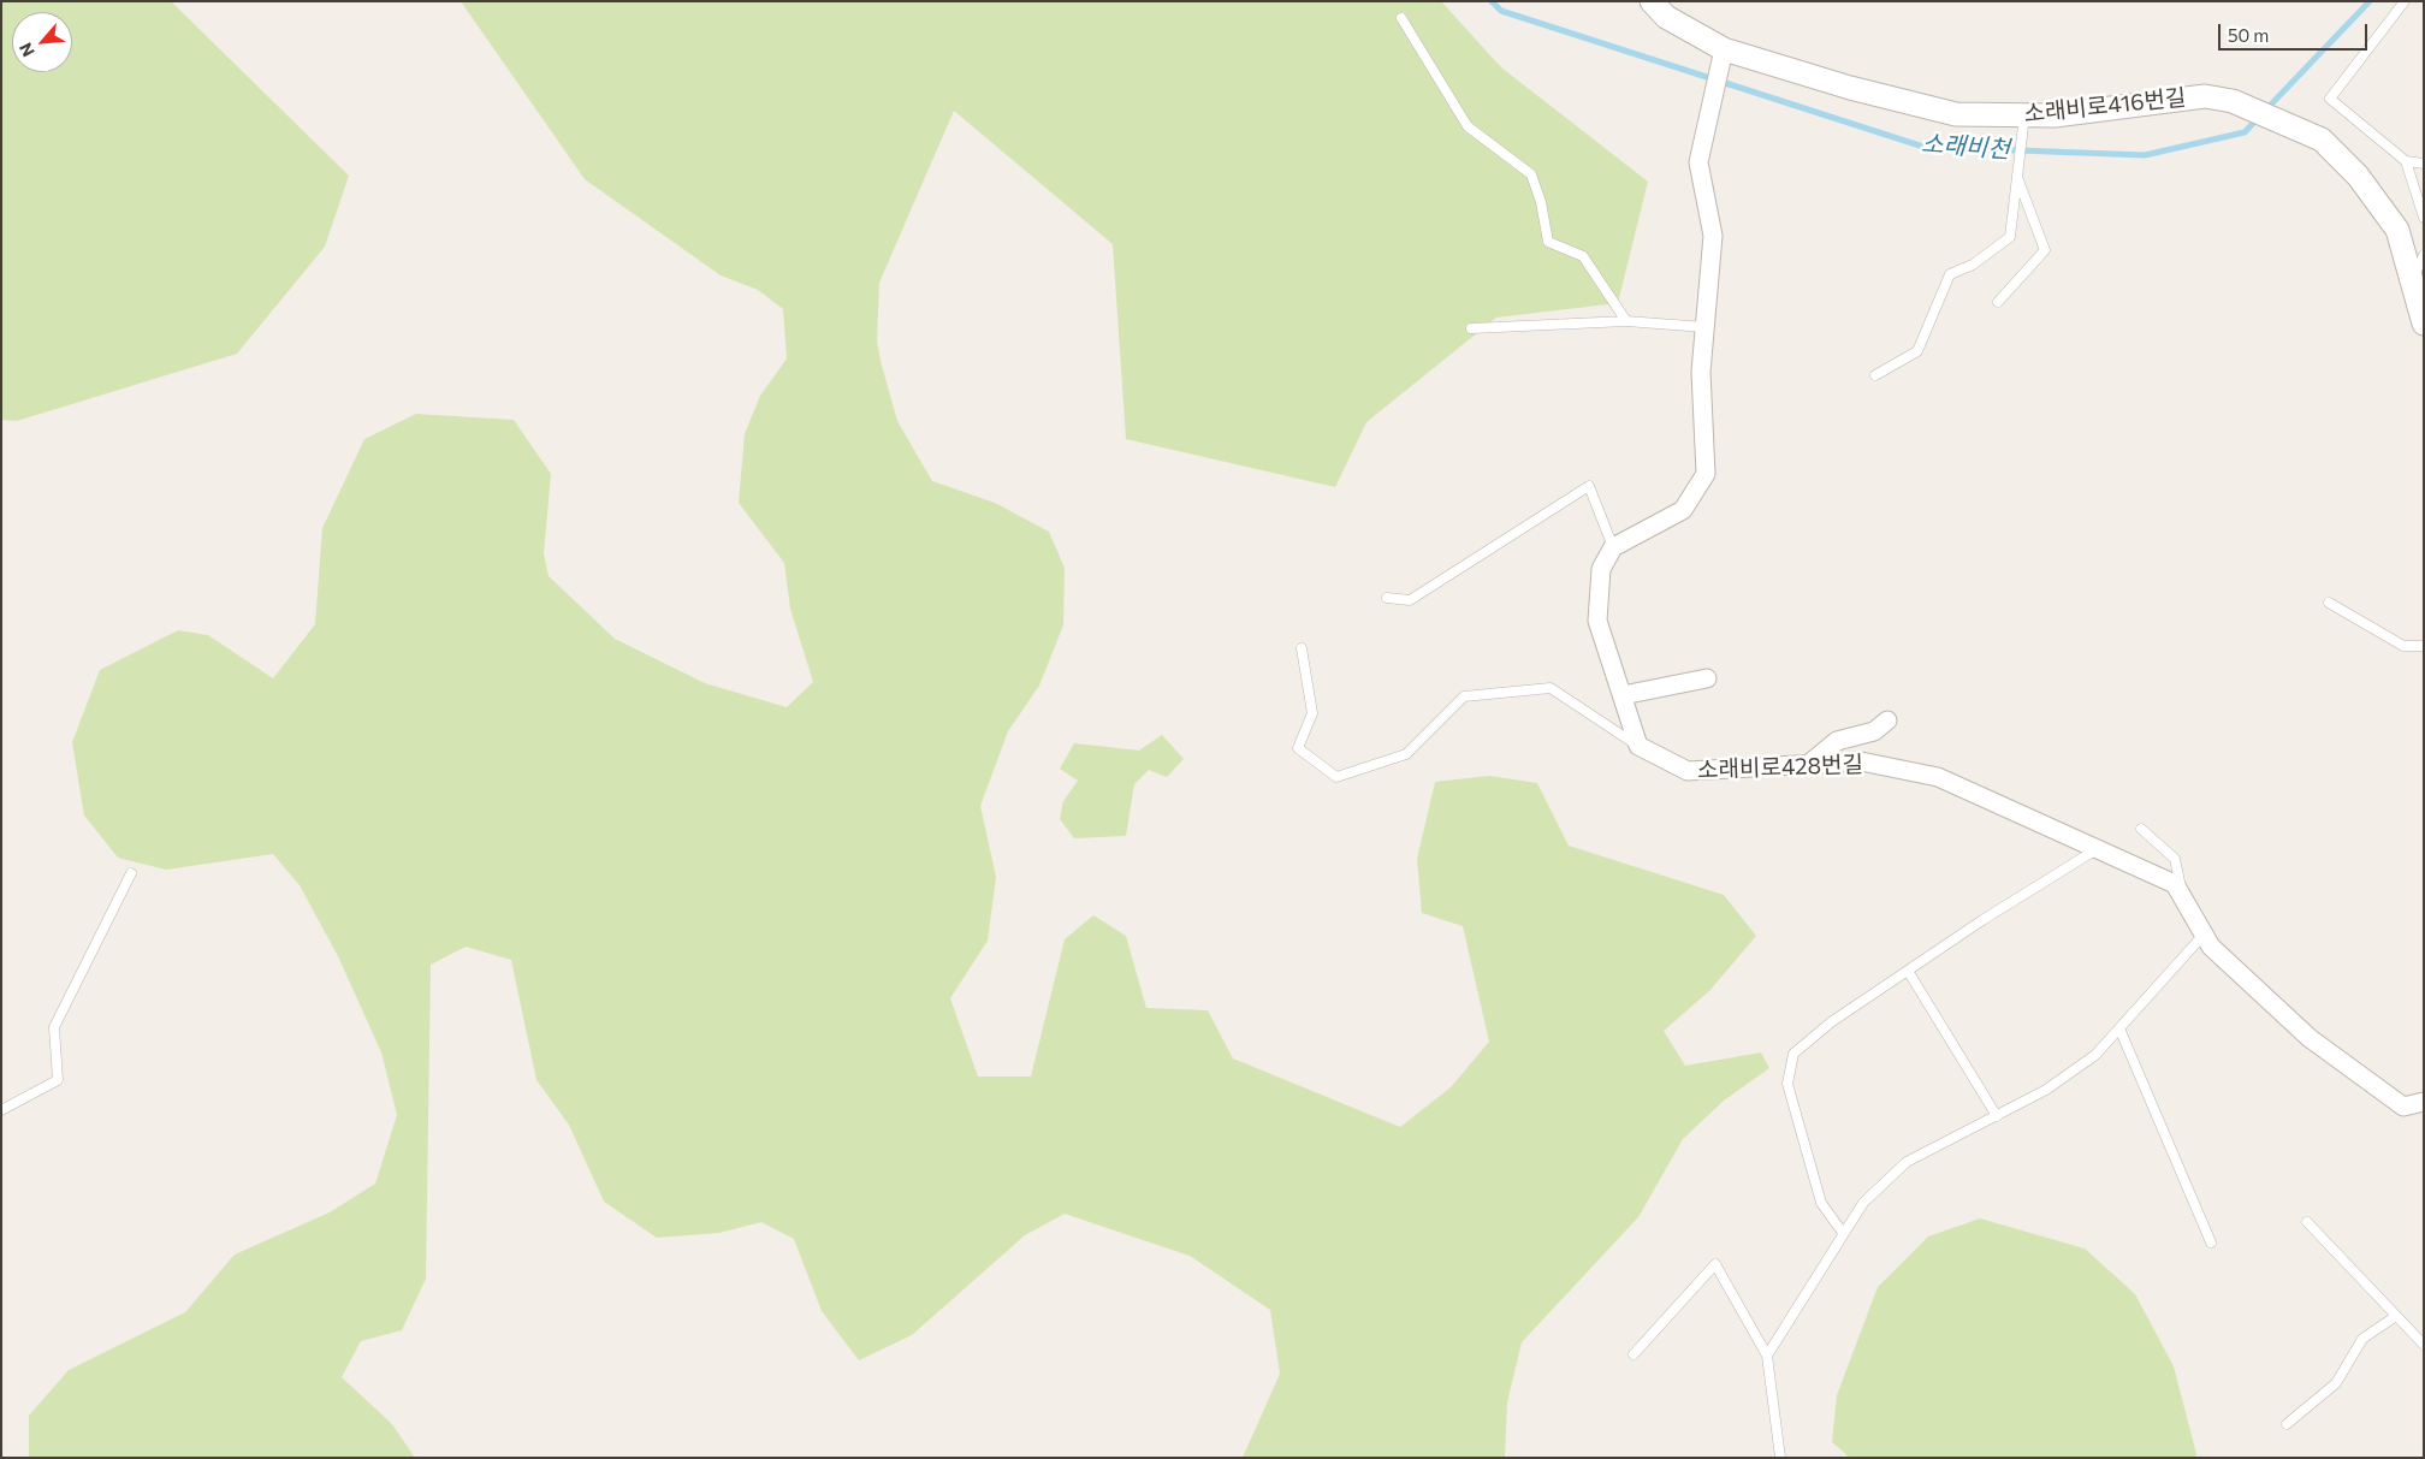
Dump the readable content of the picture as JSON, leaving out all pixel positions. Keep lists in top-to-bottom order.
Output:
{
  "streets": {
    "street": ["소래비로416번길", "소래비로428번길"]
  },
  "water": ["소래비천"],
  "scale_bar": "50 m",
  "north": "bottom left"
}
